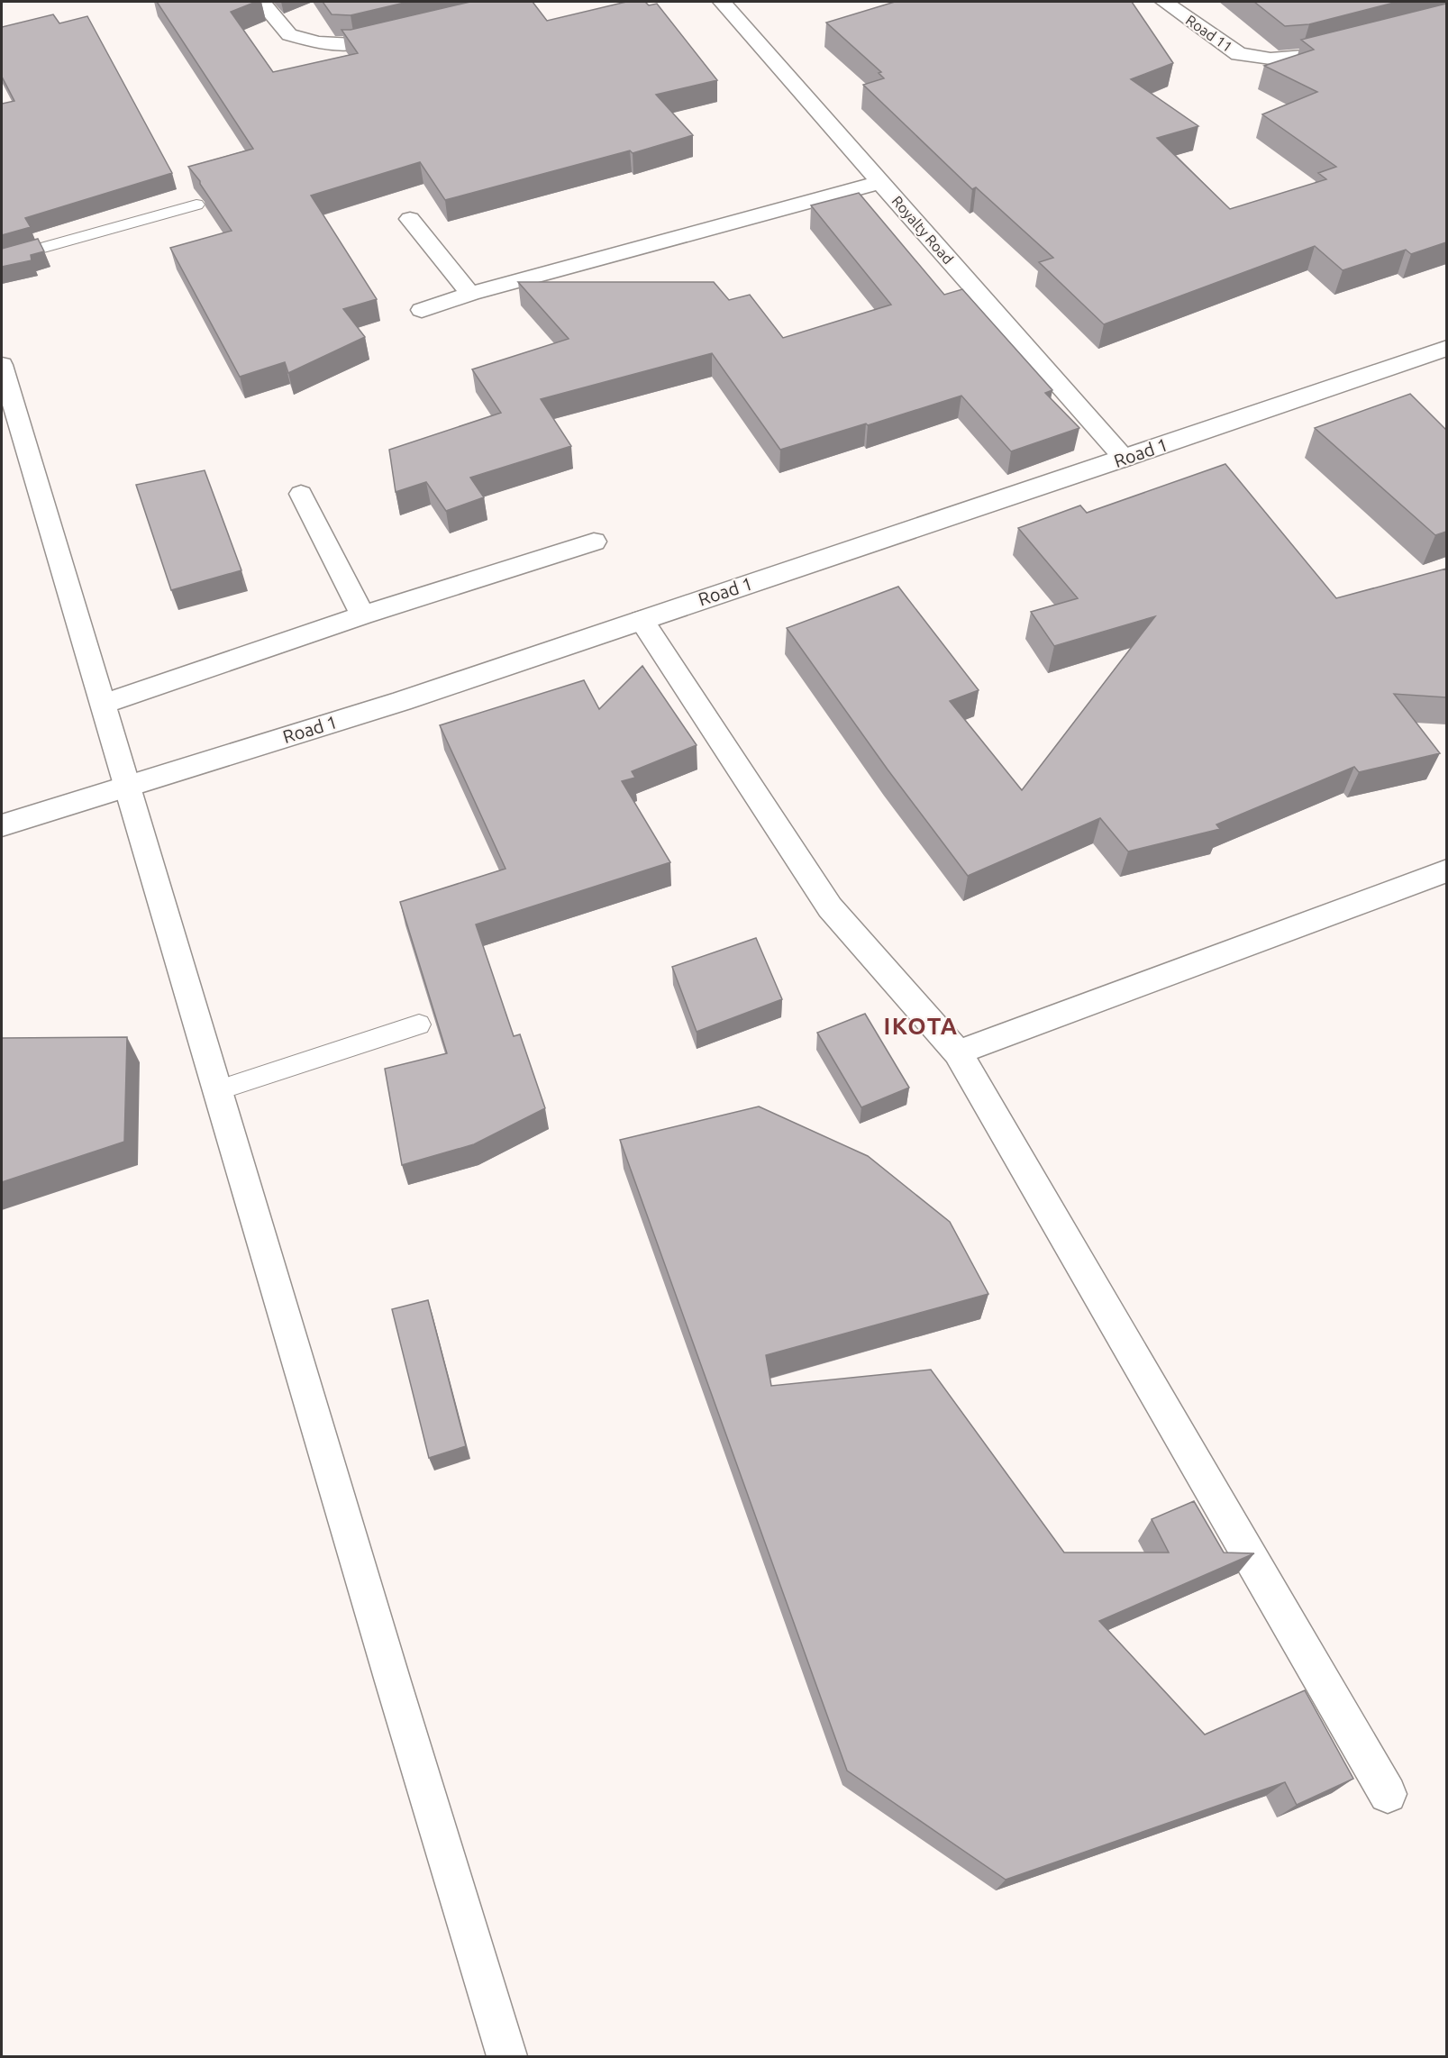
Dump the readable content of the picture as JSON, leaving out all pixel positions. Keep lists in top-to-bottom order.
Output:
{
  "streets": {
    "street": ["Road 11", "Royalty Road", "Road 1"]
  },
  "crossings": [
    ["Royalty Road", "Road 1"]
  ],
  "districts": ["IKOTA"]
}
